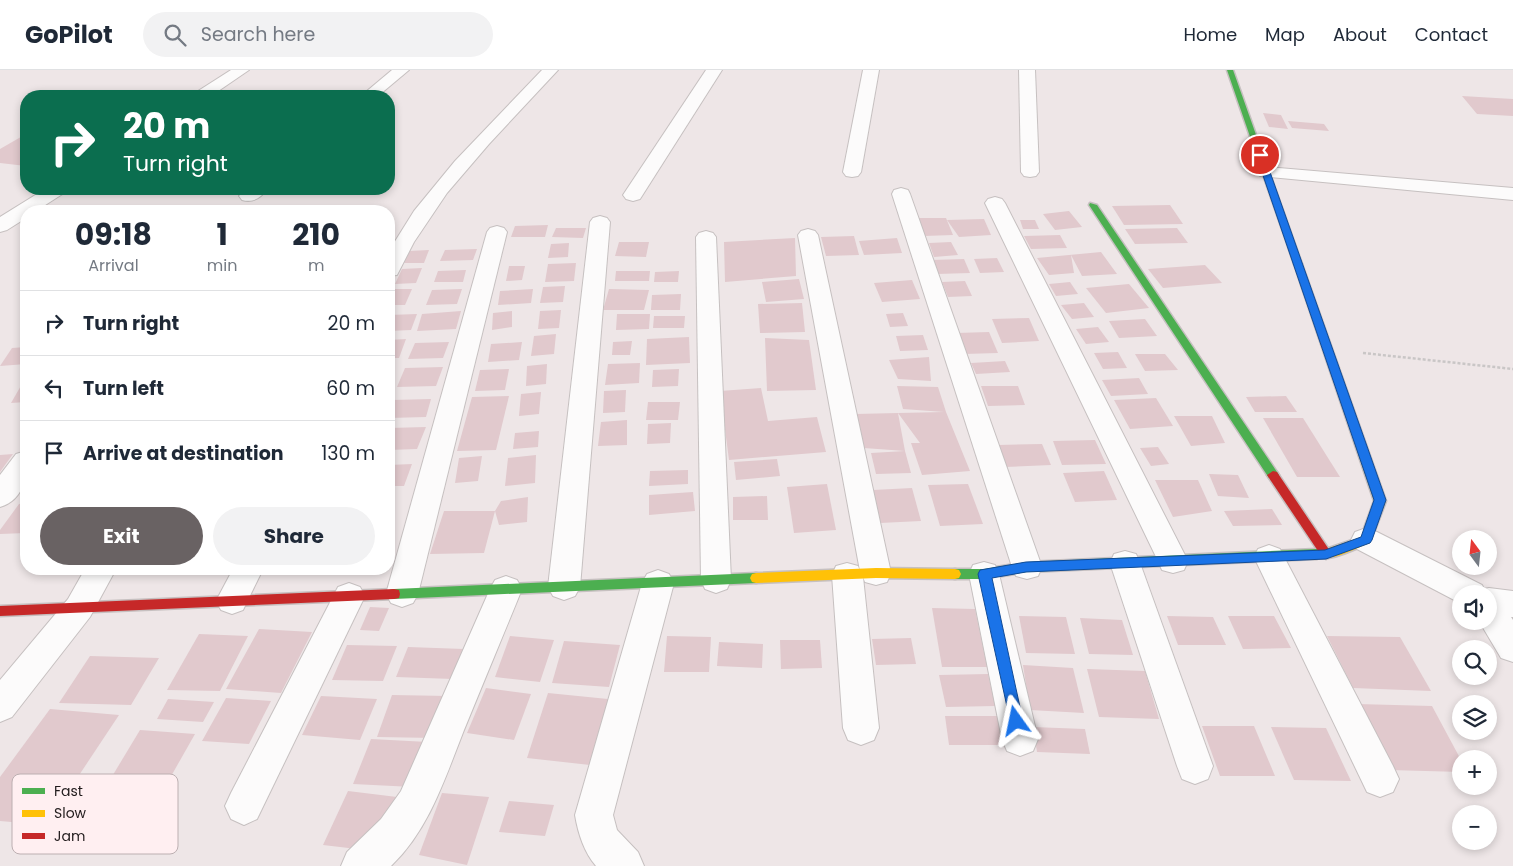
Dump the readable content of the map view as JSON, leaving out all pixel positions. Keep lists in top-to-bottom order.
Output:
{
  "legend": ["Fast", "Slow", "Jam"],
  "north": "top",
  "page": {
    "header": "GoPilot",
    "search": "Search here",
    "nav": [
      "Home",
      "Map",
      "About",
      "Contact"
    ],
    "turn": ["20 m", "Turn right"],
    "eta": [
      "09:18",
      "Arrival",
      "1",
      "min",
      "210",
      "m"
    ],
    "list": [
      {
        "name": "Turn right",
        "value": "20 m"
      },
      {
        "name": "Turn left",
        "value": "60 m"
      },
      {
        "name": "Arrive at destination",
        "value": "130 m"
      }
    ],
    "buttons": ["Exit", "Share"],
    "map_buttons": ["+", "−"]
  }
}
